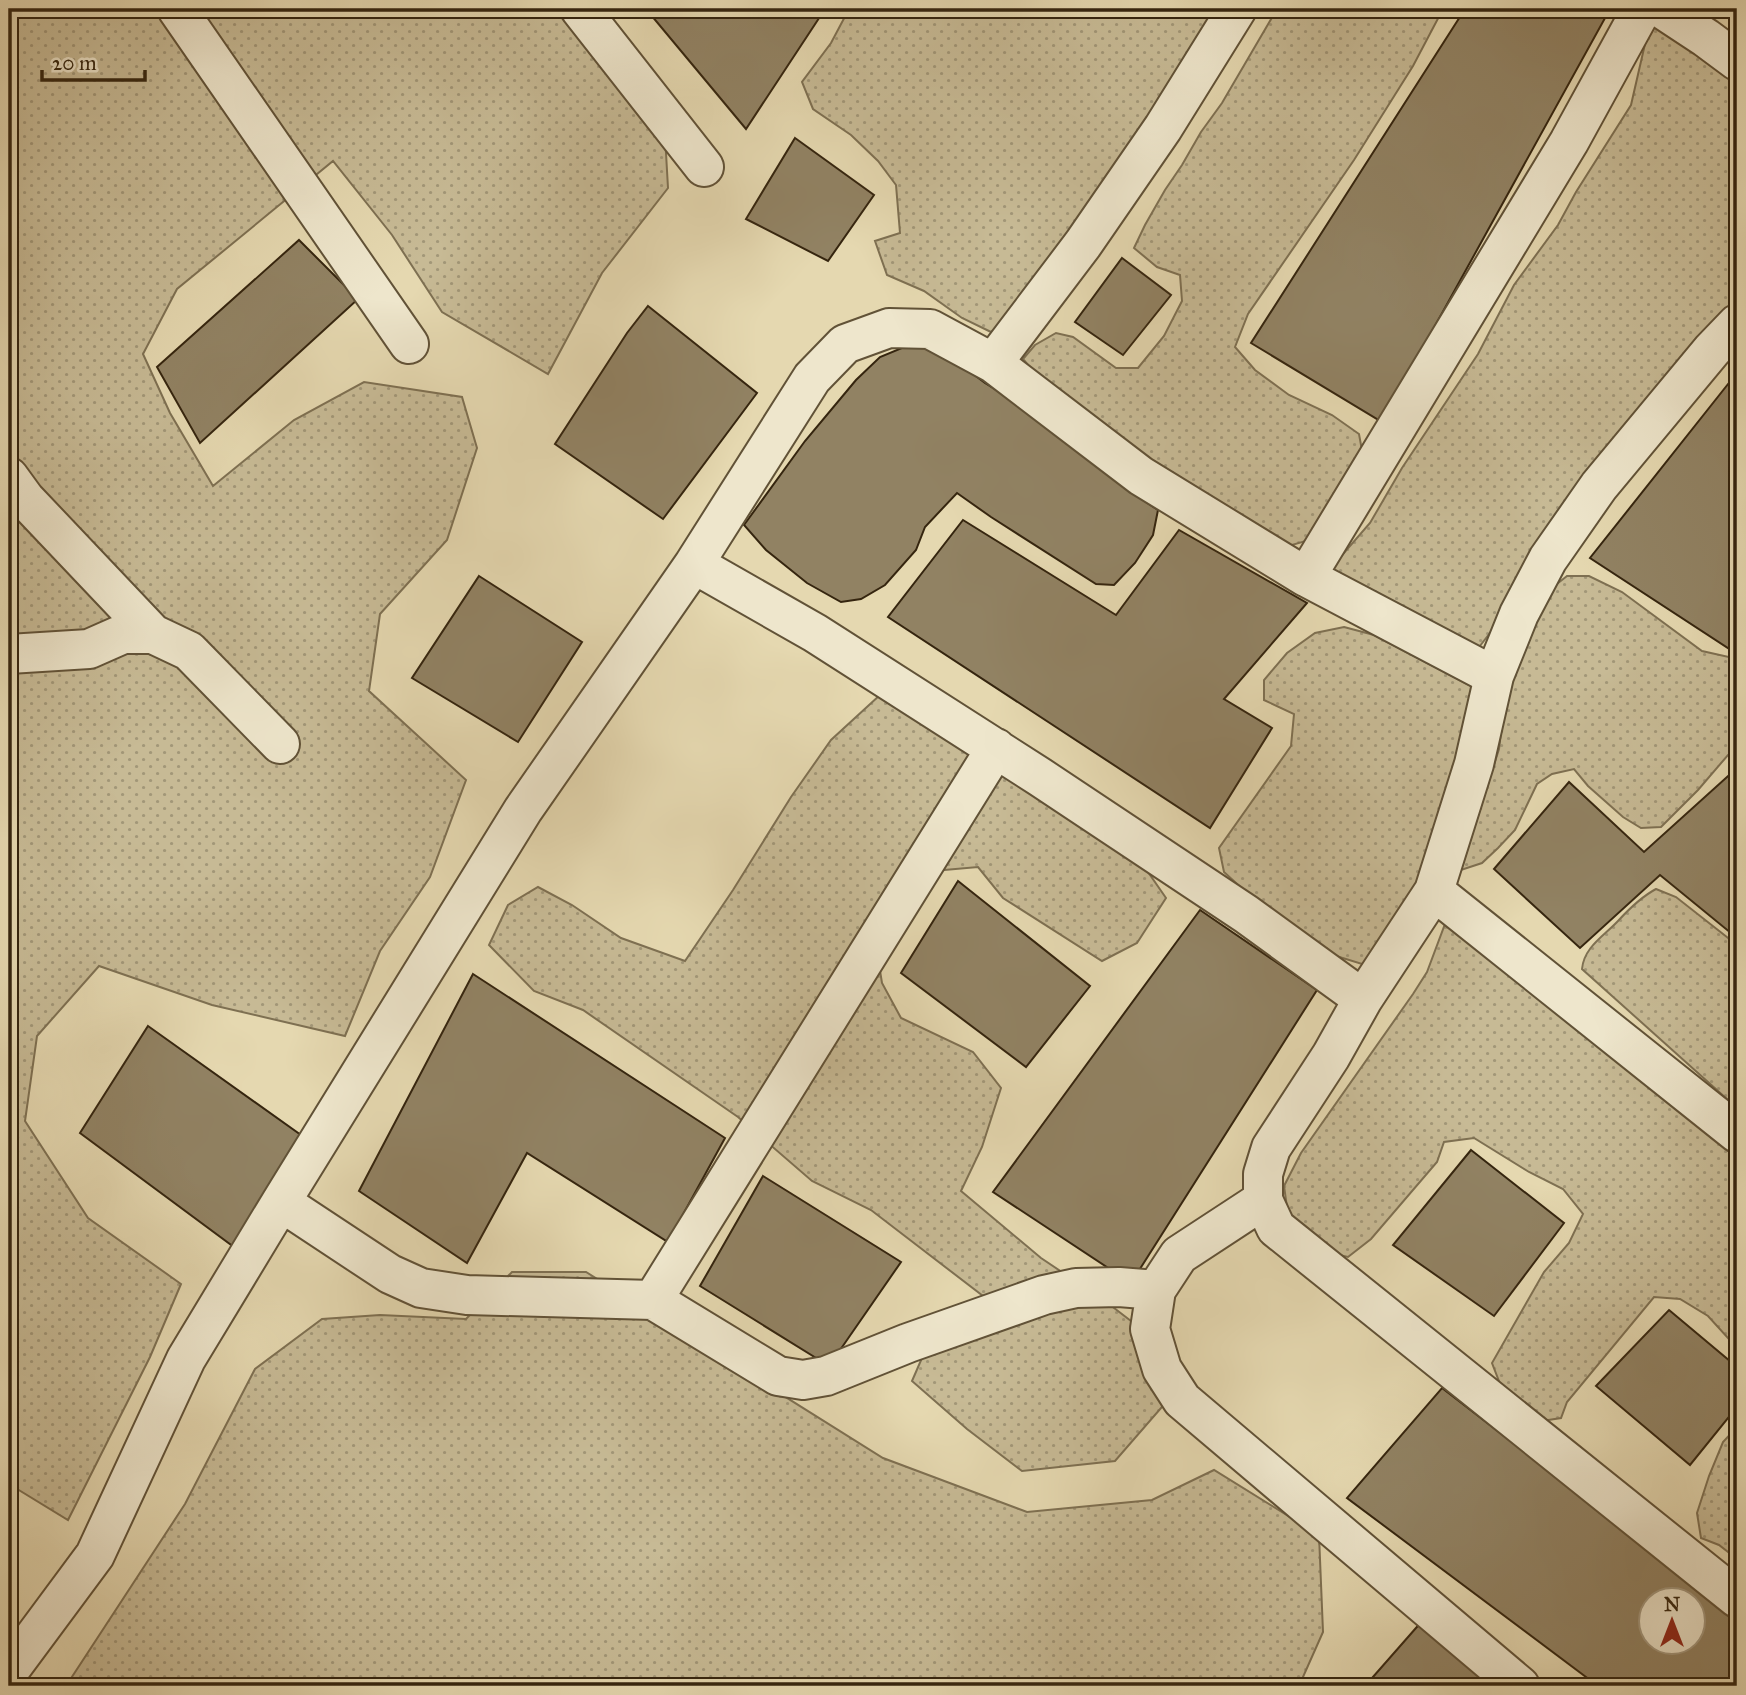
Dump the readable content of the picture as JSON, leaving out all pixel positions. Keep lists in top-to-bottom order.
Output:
{
  "scale_bar": "20 m",
  "north": "top"
}
